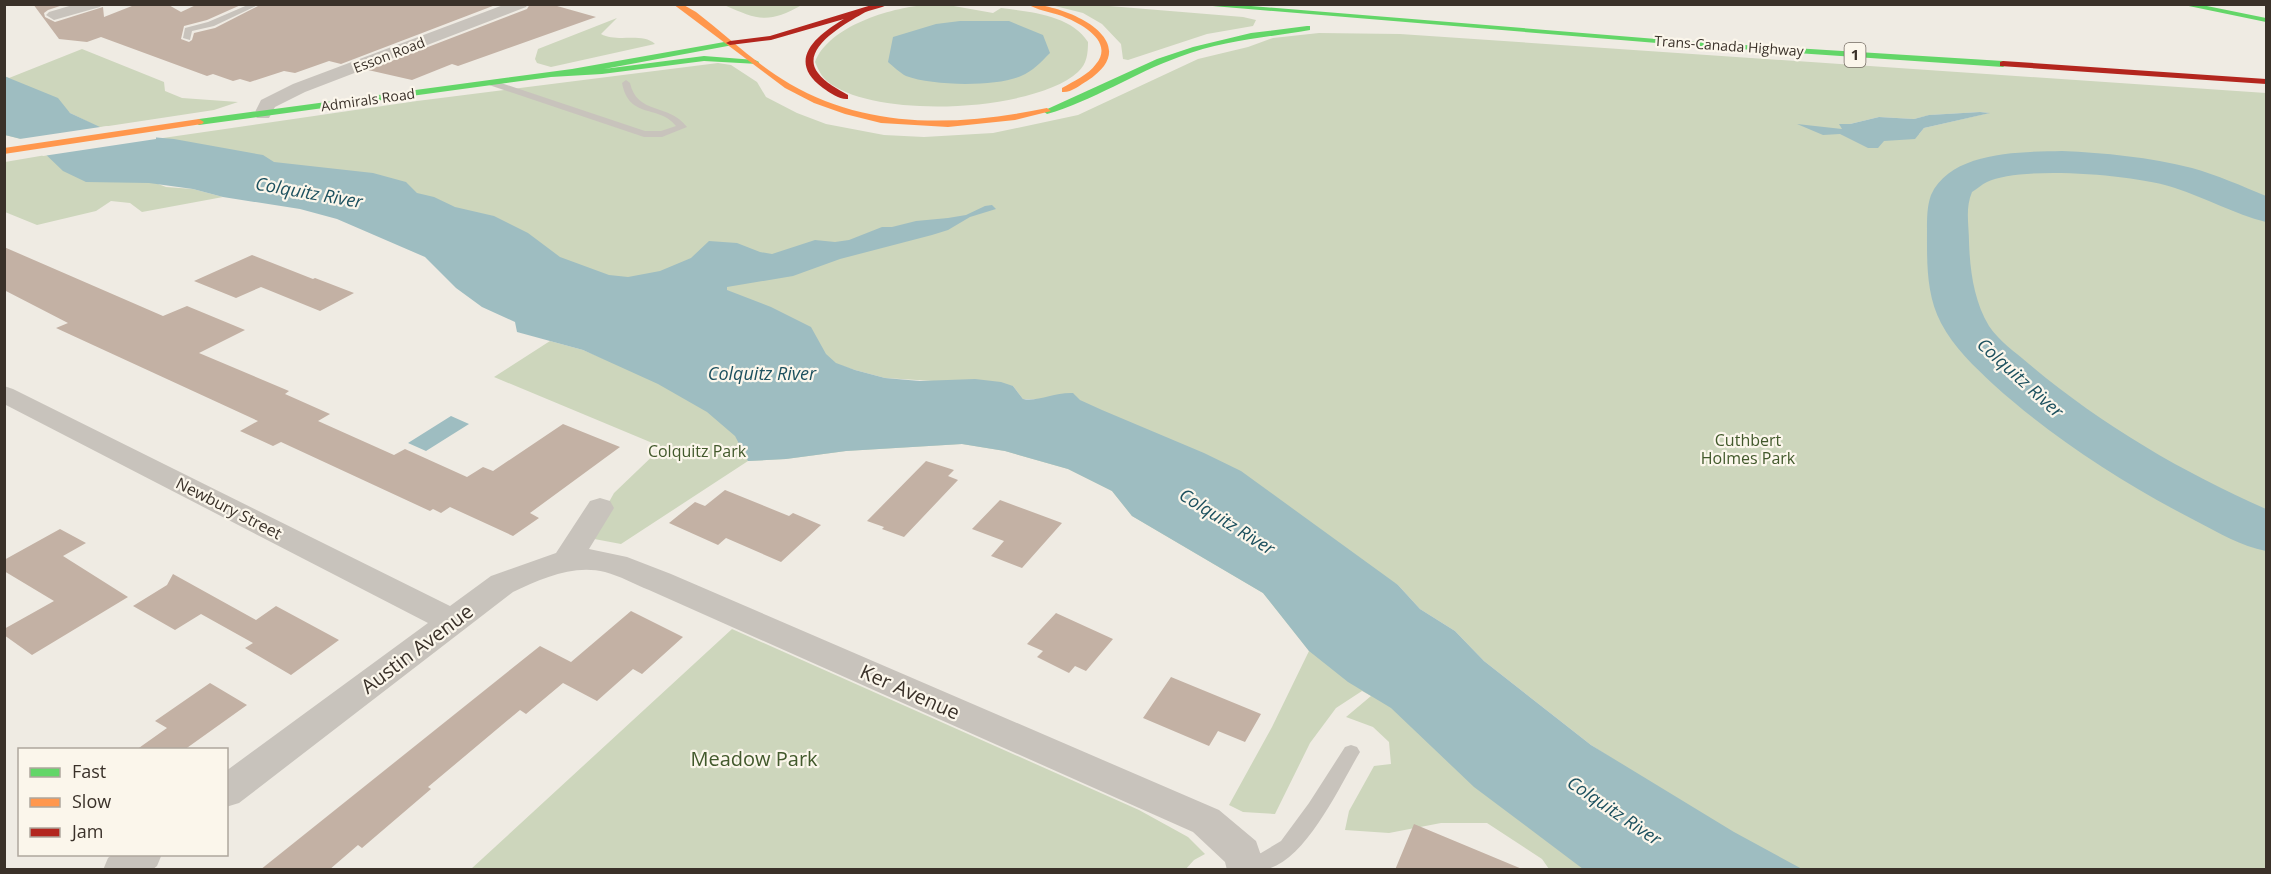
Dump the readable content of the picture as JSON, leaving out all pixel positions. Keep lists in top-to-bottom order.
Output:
{
  "streets": {
    "main road": ["Trans-Canada Highway", "1", "Admirals Road"],
    "street": [
      "Esson Road",
      "Newbury Street",
      "Austin Avenue",
      "Ker Avenue"
    ]
  },
  "crossings": [
    ["Esson Road", "Admirals Road"],
    ["Newbury Street", "Austin Avenue"],
    ["Austin Avenue", "Ker Avenue"]
  ],
  "water": ["Colquitz River"],
  "parks": ["Cuthbert Holmes Park", "Colquitz Park", "Meadow Park"],
  "legend": ["Fast", "Slow", "Jam"]
}
